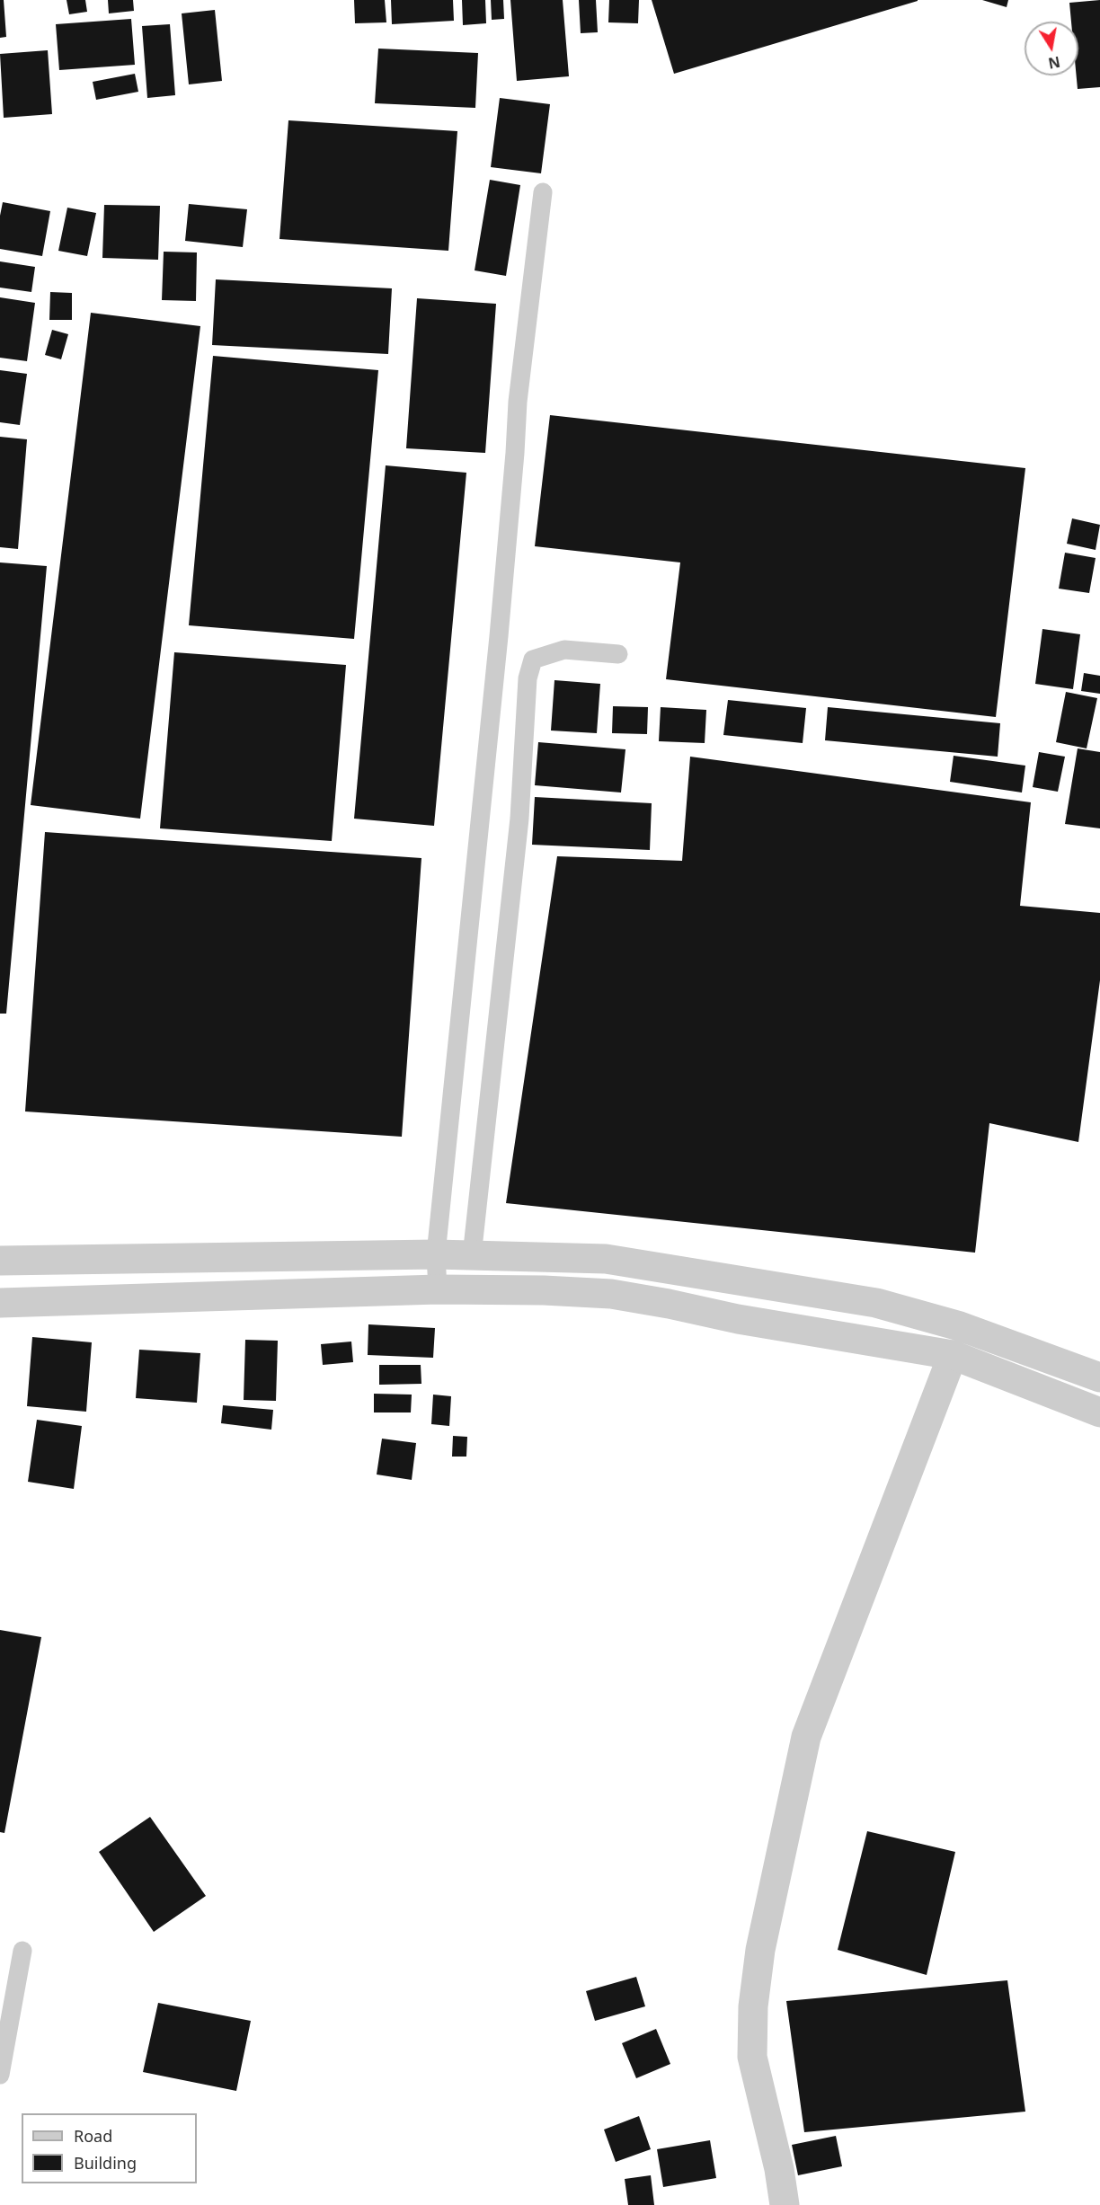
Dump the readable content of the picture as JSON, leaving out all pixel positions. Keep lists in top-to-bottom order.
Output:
{
  "legend": ["Road", "Building"],
  "north": "bottom"
}
